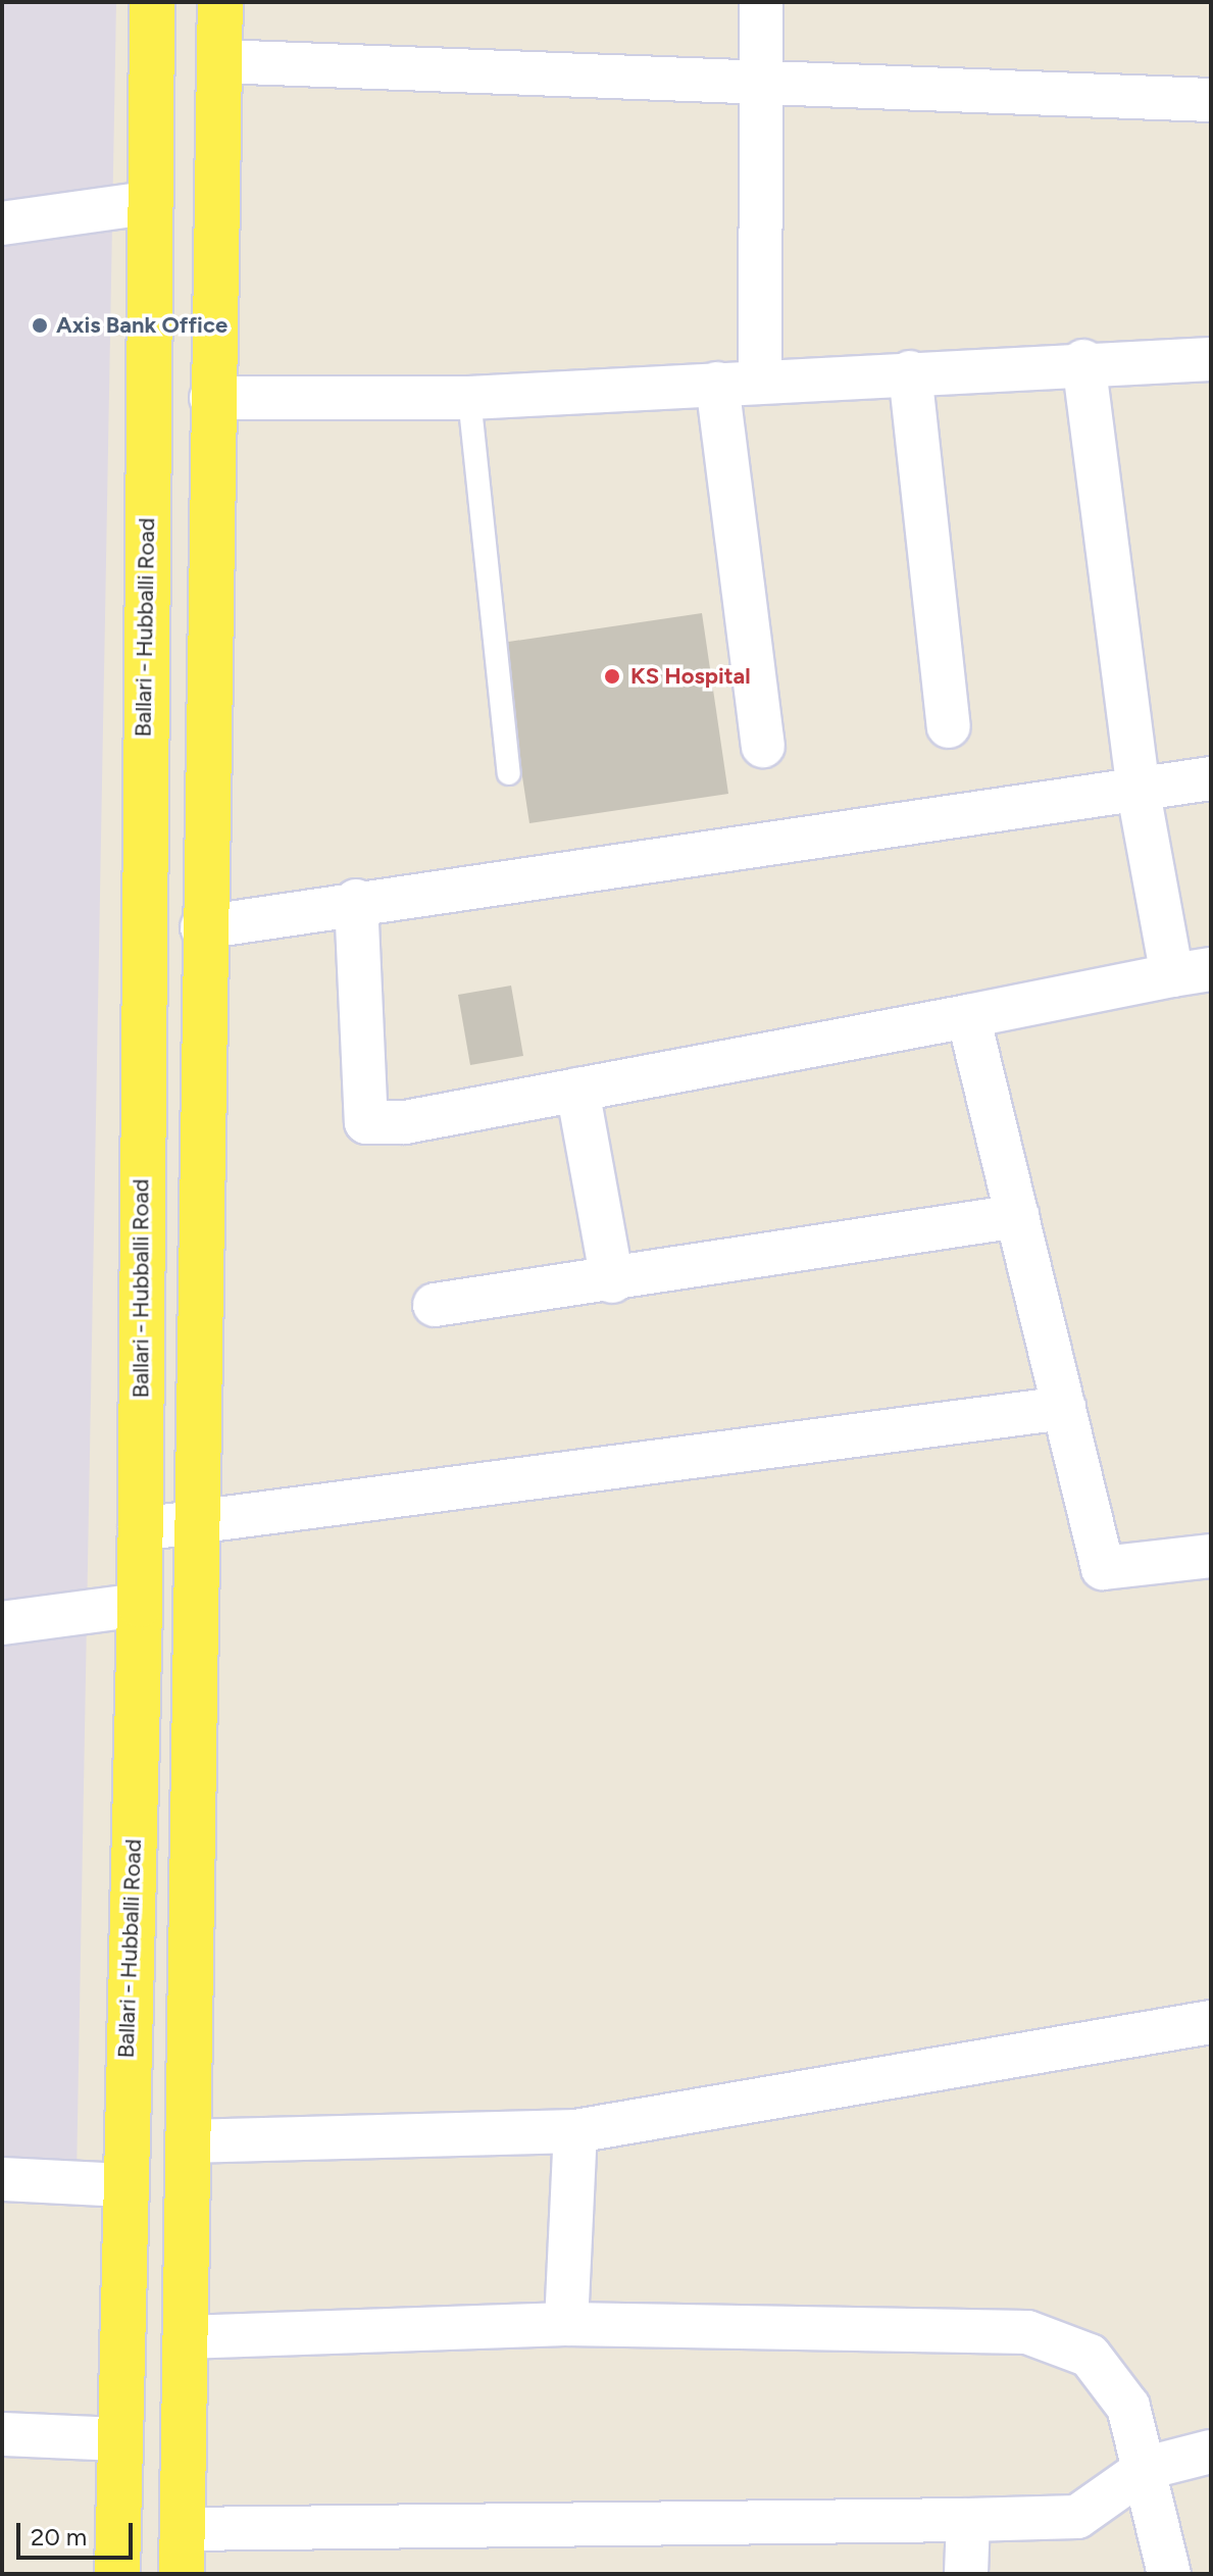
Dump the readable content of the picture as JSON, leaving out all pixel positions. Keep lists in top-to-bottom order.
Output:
{
  "streets": {
    "main road": ["Ballari - Hubballi Road"]
  },
  "places": ["Axis Bank Office", "KS Hospital"],
  "scale_bar": "20 m"
}
